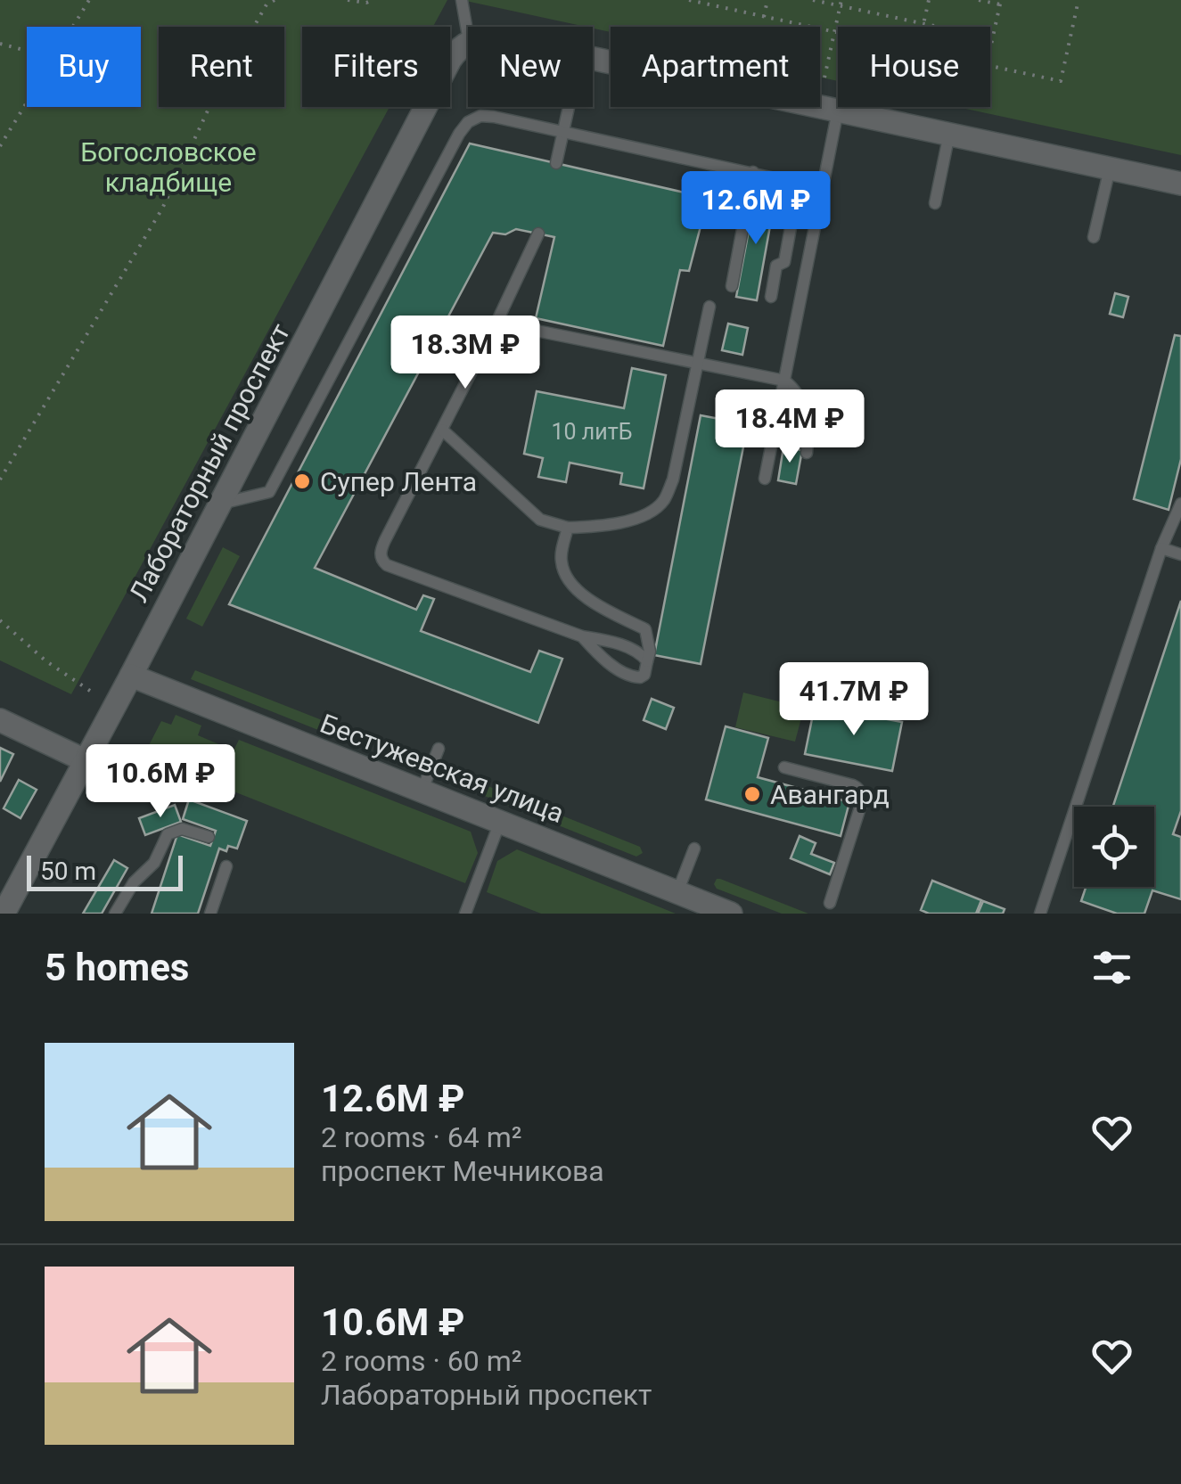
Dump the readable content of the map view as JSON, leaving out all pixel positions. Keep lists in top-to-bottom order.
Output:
{
  "streets": {
    "street": ["Лабораторный проспект", "Бестужевская улица"]
  },
  "crossings": [
    ["Лабораторный проспект", "Бестужевская улица"]
  ],
  "parks": ["Богословское кладбище"],
  "places": ["Супер Лента", "Авангард"],
  "house_numbers": ["10 литБ"],
  "scale_bar": "50 m",
  "page": {
    "chip": [
      "Buy",
      "Rent",
      "Filters",
      "New",
      "Apartment",
      "House"
    ],
    "price": [
      "12.6M ₽",
      "18.3M ₽",
      "18.4M ₽",
      "41.7M ₽",
      "10.6M ₽"
    ],
    "scale": "50 m",
    "heading": "5 homes",
    "list": [
      {
        "name": "12.6M ₽",
        "note": "2 rooms · 64 m² · проспект Мечникова"
      },
      {
        "name": "10.6M ₽",
        "note": "2 rooms · 60 m² · Лабораторный проспект"
      }
    ]
  }
}
